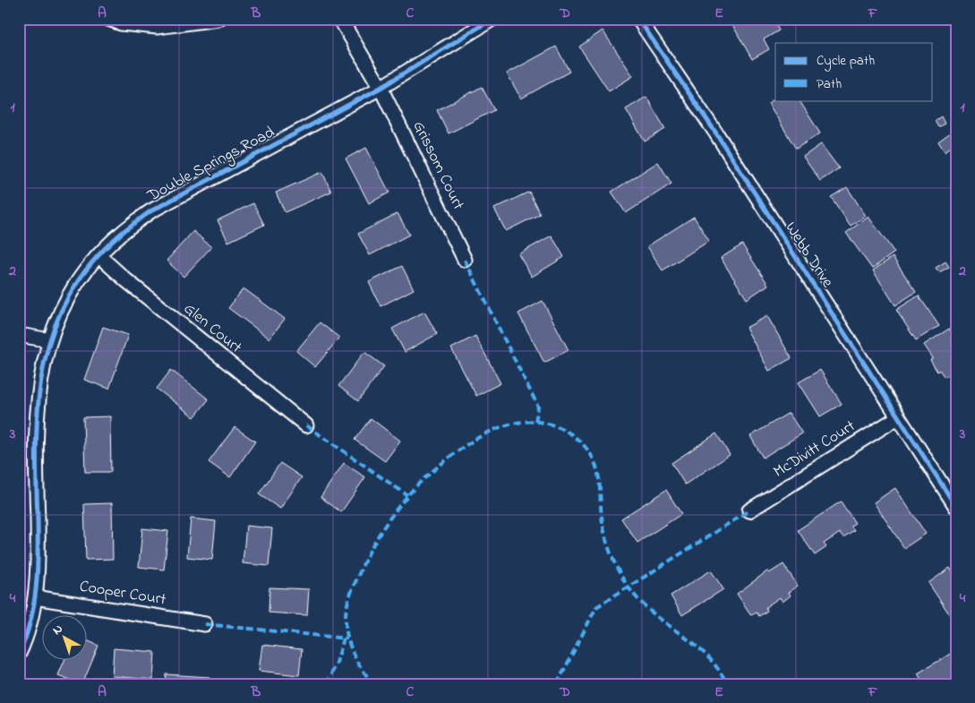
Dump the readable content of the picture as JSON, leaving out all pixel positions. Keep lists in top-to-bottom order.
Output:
{
  "streets": {
    "street": [
      "Double Springs Road",
      "Grissom Court",
      "Webb Drive",
      "Glen Court",
      "McDivitt Court",
      "Cooper Court"
    ]
  },
  "crossings": [
    ["Double Springs Road", "Grissom Court"],
    ["Double Springs Road", "Glen Court"],
    ["Double Springs Road", "Cooper Court"],
    ["Webb Drive", "McDivitt Court"]
  ],
  "legend": ["Cycle path", "Path"],
  "north": "top left",
  "grid": {
    "columns": [
      "A",
      "B",
      "C",
      "D",
      "E",
      "F"
    ],
    "rows": [
      "1",
      "2",
      "3",
      "4"
    ]
  }
}
